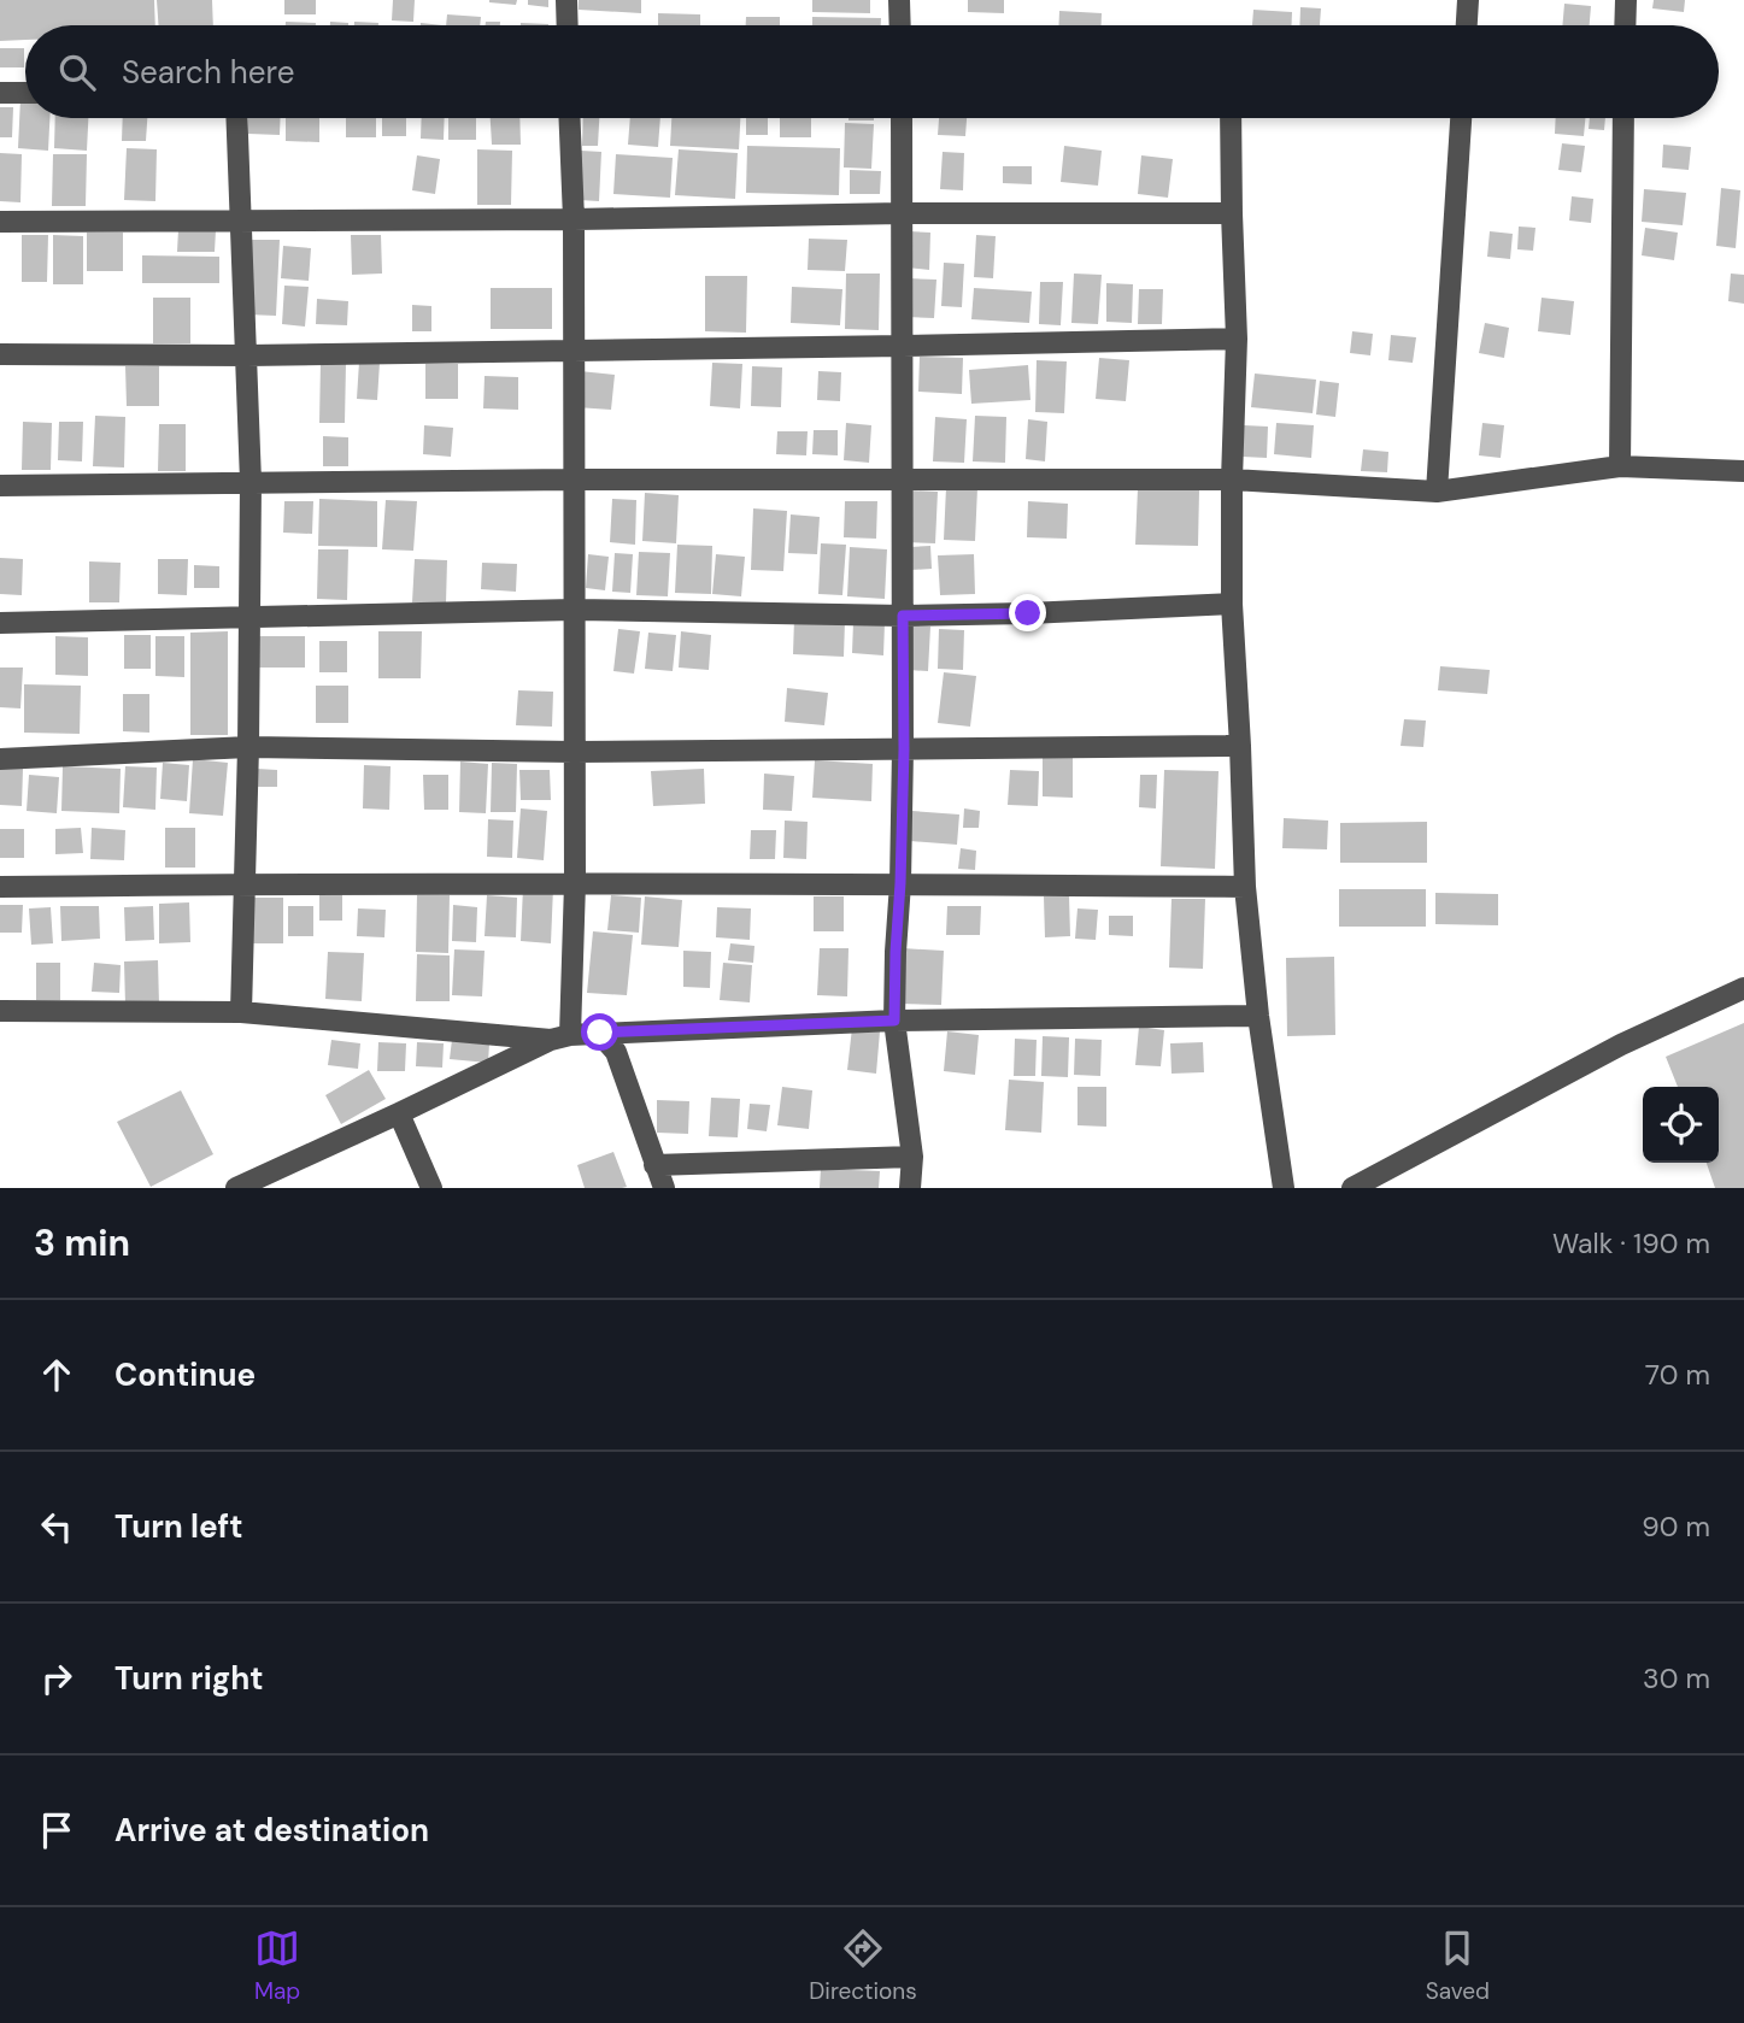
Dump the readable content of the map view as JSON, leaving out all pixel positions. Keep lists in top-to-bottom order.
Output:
{
  "page": {
    "search": "Search here",
    "heading": ["3 min", "Walk · 190 m"],
    "list": [
      ["Continue", "70 m"],
      ["Turn left", "90 m"],
      ["Turn right", "30 m"],
      "Arrive at destination"
    ],
    "nav": ["Map", "Directions", "Saved"]
  }
}
